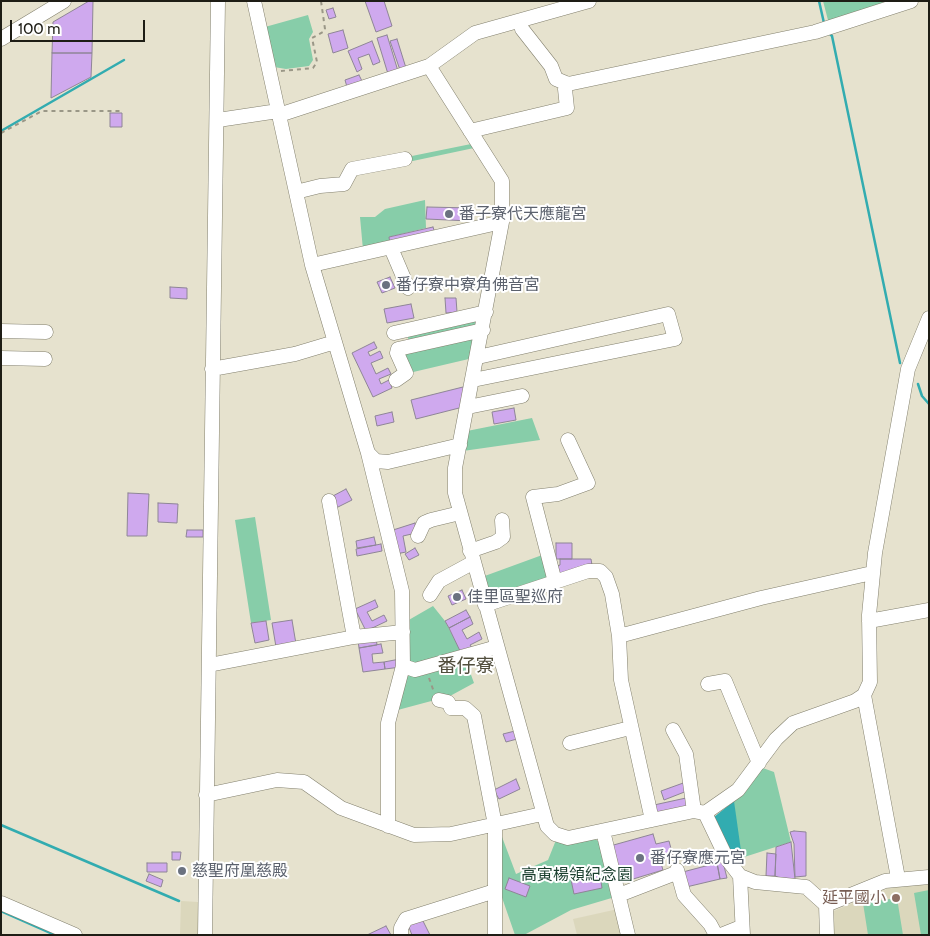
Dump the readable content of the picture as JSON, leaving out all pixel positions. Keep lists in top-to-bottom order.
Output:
{
  "districts": ["番仔寮"],
  "parks": ["高寅楊領紀念園"],
  "places": [
    "番子寮代天應龍宮",
    "番仔寮中寮角佛音宮",
    "佳里區聖巡府",
    "番仔寮應元宮",
    "慈聖府凰慈殿",
    "延平國小"
  ],
  "scale_bar": "100 m"
}
